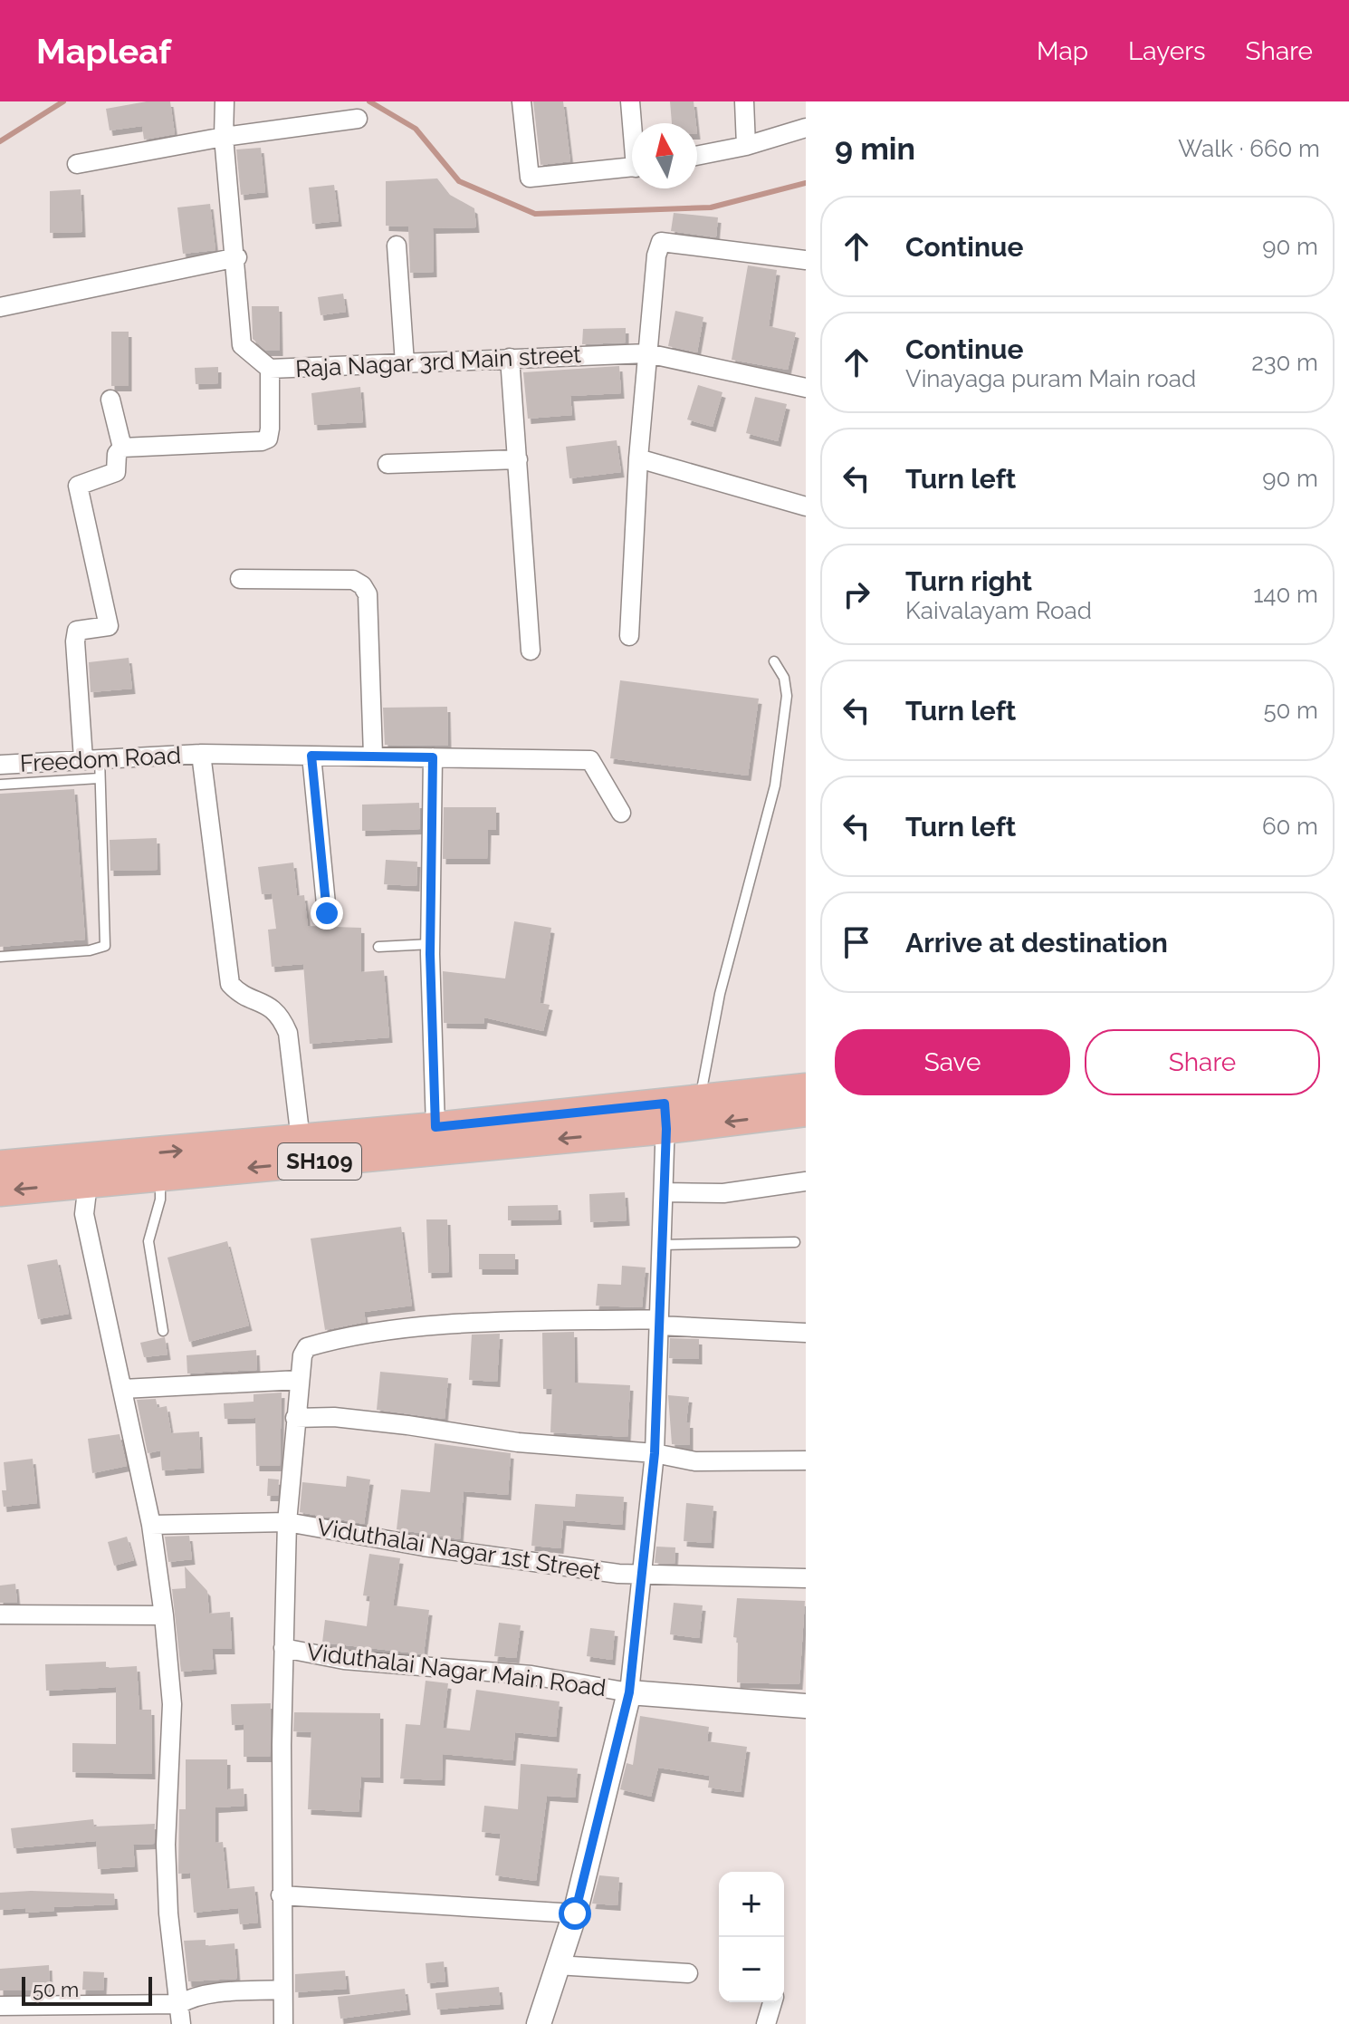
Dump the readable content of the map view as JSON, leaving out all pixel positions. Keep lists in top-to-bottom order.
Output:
{
  "streets": {
    "main road": ["SH109"],
    "street": [
      "Raja Nagar 3rd Main street",
      "Freedom Road",
      "Viduthalai Nagar 1st Street",
      "Viduthalai Nagar Main Road"
    ]
  },
  "scale_bar": "50 m",
  "north": "top",
  "page": {
    "header": "Mapleaf",
    "nav": ["Map", "Layers", "Share"],
    "heading": ["9 min", "Walk · 660 m"],
    "list": [
      ["Continue", "90 m"],
      ["Continue", "Vinayaga puram Main road", "230 m"],
      ["Turn left", "90 m"],
      ["Turn right", "Kaivalayam Road", "140 m"],
      ["Turn left", "50 m"],
      ["Turn left", "60 m"],
      "Arrive at destination"
    ],
    "buttons": ["Save", "Share"],
    "map_buttons": ["+", "−"],
    "scale": "50 m"
  }
}
